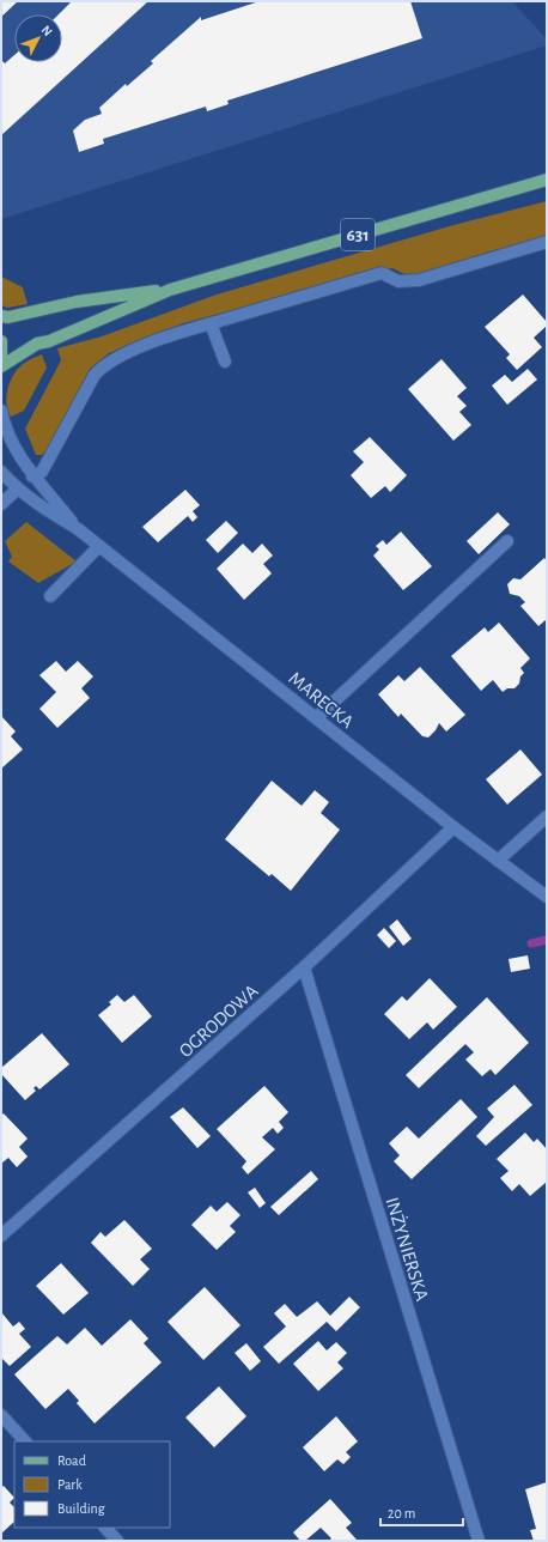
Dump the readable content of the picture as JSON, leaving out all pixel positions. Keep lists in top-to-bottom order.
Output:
{
  "streets": {
    "main road": ["631"],
    "street": ["MARECKA", "OGRODOWA", "INŻYNIERSKA"]
  },
  "crossings": [
    ["MARECKA", "OGRODOWA"],
    ["OGRODOWA", "INŻYNIERSKA"]
  ],
  "legend": ["Road", "Park", "Building"],
  "scale_bar": "20 m",
  "north": "top right"
}
